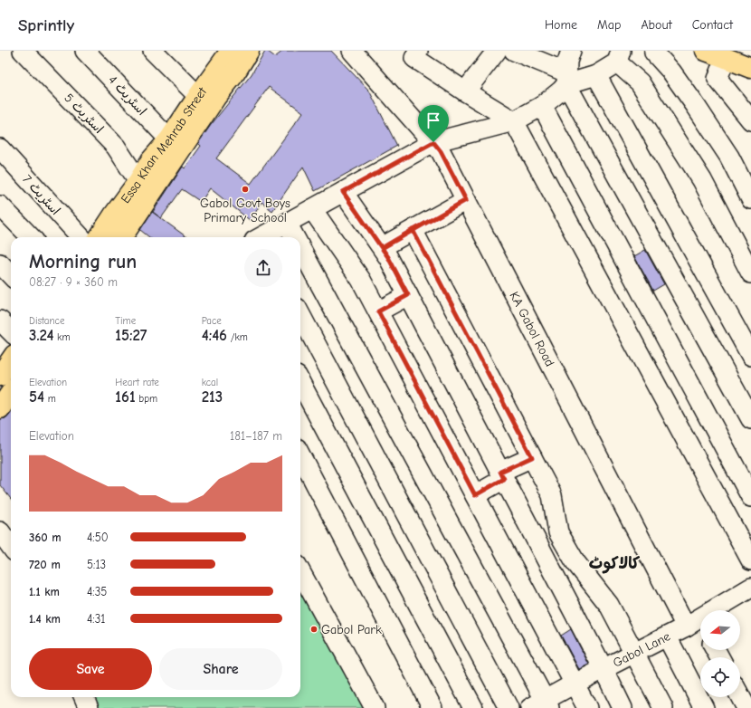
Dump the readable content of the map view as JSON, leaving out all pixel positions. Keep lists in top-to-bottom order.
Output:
{
  "streets": {
    "main road": ["Essa Khan Mehrab Street"],
    "street": [
      "اسٹریٹ 4",
      "اسٹریٹ 5",
      "اسٹریٹ 7",
      "KA Gabol Road",
      "Gabol Lane"
    ]
  },
  "crossings": [
    ["اسٹریٹ 4", "Essa Khan Mehrab Street"],
    ["اسٹریٹ 5", "Essa Khan Mehrab Street"],
    ["KA Gabol Road", "Gabol Lane"]
  ],
  "districts": ["کالاکوٹ"],
  "places": ["Gabol Govt Boys Primary School", "Gabol Park"],
  "north": "left",
  "page": {
    "header": "Sprintly",
    "nav": [
      "Home",
      "Map",
      "About",
      "Contact"
    ],
    "heading": ["Morning run", "08:27 · 9 × 360 m"],
    "stats": [
      ["Distance", "3.24 km"],
      ["Time", "15:27"],
      ["Pace", "4:46 /km"],
      ["Elevation", "54 m"],
      ["Heart rate", "161 bpm"],
      ["kcal", "213"]
    ],
    "chart": ["Elevation", "181–187 m"],
    "list": [
      {
        "name": "360 m",
        "note": "4:50"
      },
      {
        "name": "720 m",
        "note": "5:13"
      },
      {
        "name": "1.1 km",
        "note": "4:35"
      },
      {
        "name": "1.4 km",
        "note": "4:31"
      }
    ],
    "buttons": ["Save", "Share"]
  }
}
